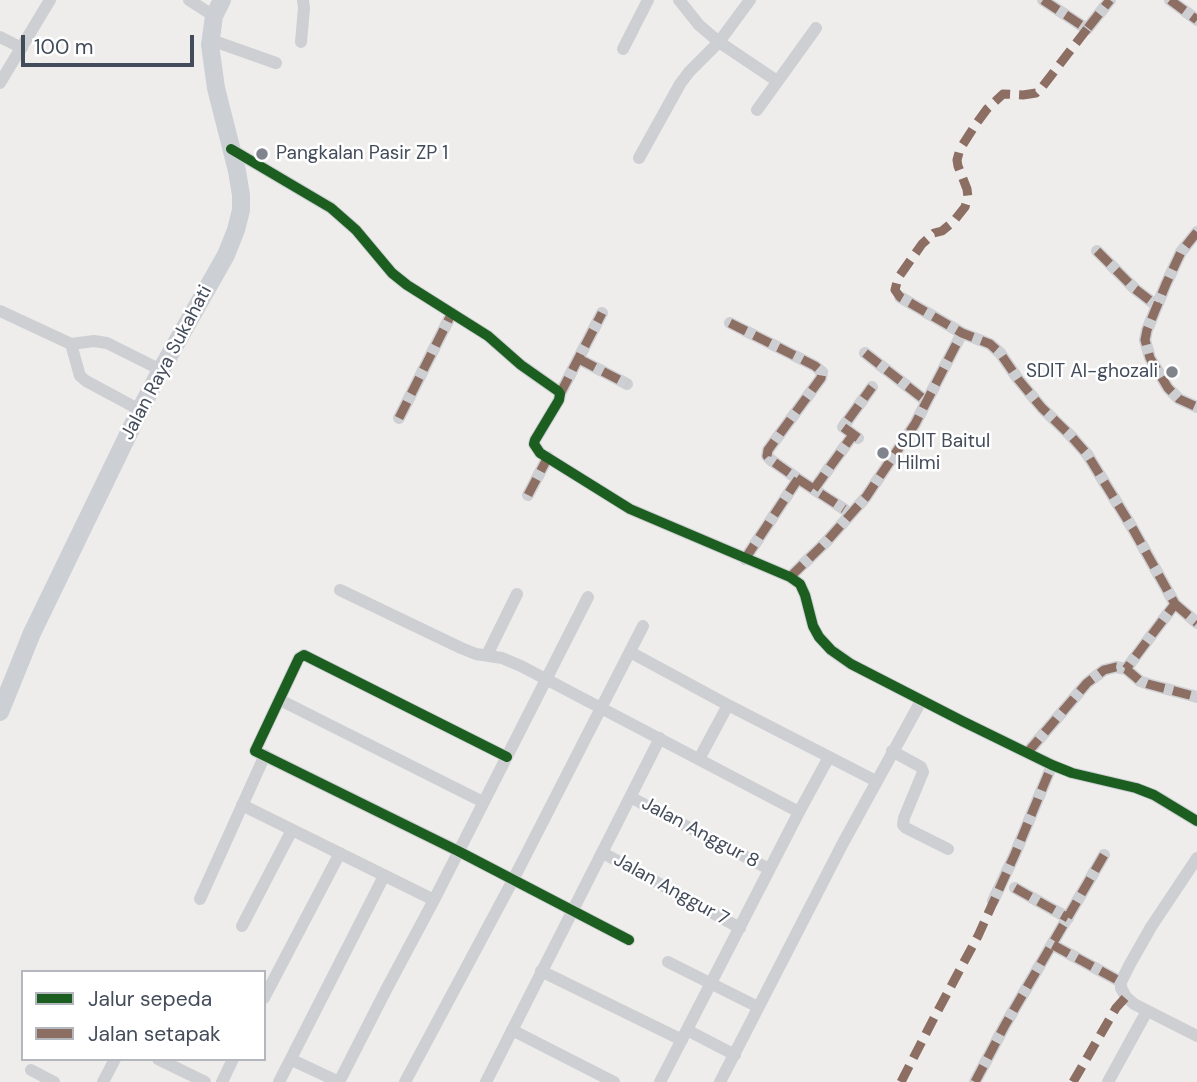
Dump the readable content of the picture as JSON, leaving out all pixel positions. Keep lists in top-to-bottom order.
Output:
{
  "streets": {
    "main road": ["Jalan Raya Sukahati"],
    "street": ["Jalan Anggur 8", "Jalan Anggur 7"]
  },
  "places": ["Pangkalan Pasir ZP 1", "SDIT Al-ghozali", "SDIT Baitul Hilmi"],
  "legend": ["Jalur sepeda", "Jalan setapak"],
  "scale_bar": "100 m"
}
